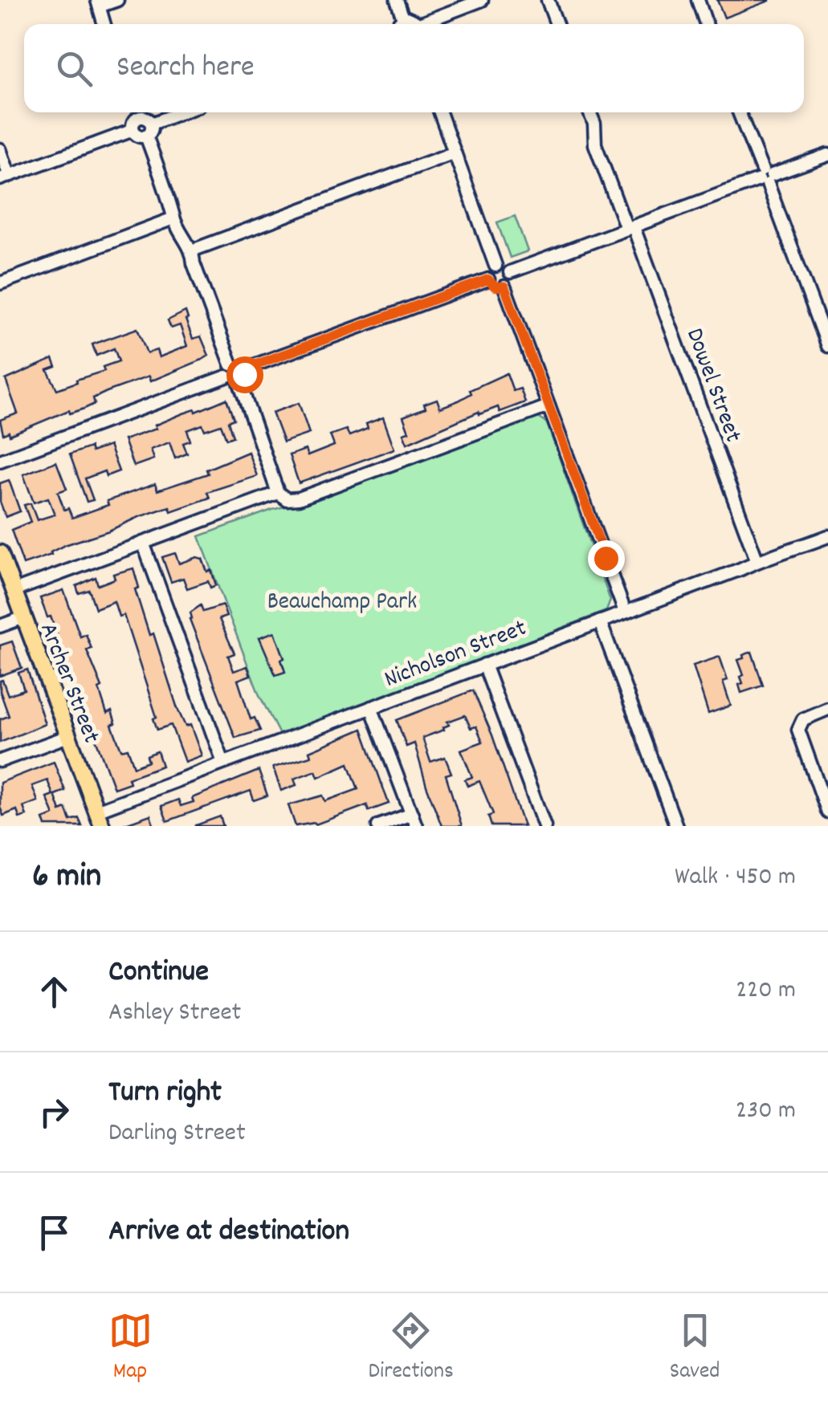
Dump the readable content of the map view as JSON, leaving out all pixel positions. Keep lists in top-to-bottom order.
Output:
{
  "streets": {
    "main road": ["Archer Street"],
    "street": ["Dowel Street", "Nicholson Street"]
  },
  "crossings": [
    ["Dowel Street", "Nicholson Street"],
    ["Nicholson Street", "Archer Street"]
  ],
  "parks": ["Beauchamp Park"],
  "page": {
    "search": "Search here",
    "heading": ["6 min", "Walk · 450 m"],
    "list": [
      ["Continue", "Ashley Street", "220 m"],
      ["Turn right", "Darling Street", "230 m"],
      "Arrive at destination"
    ],
    "nav": ["Map", "Directions", "Saved"]
  }
}
